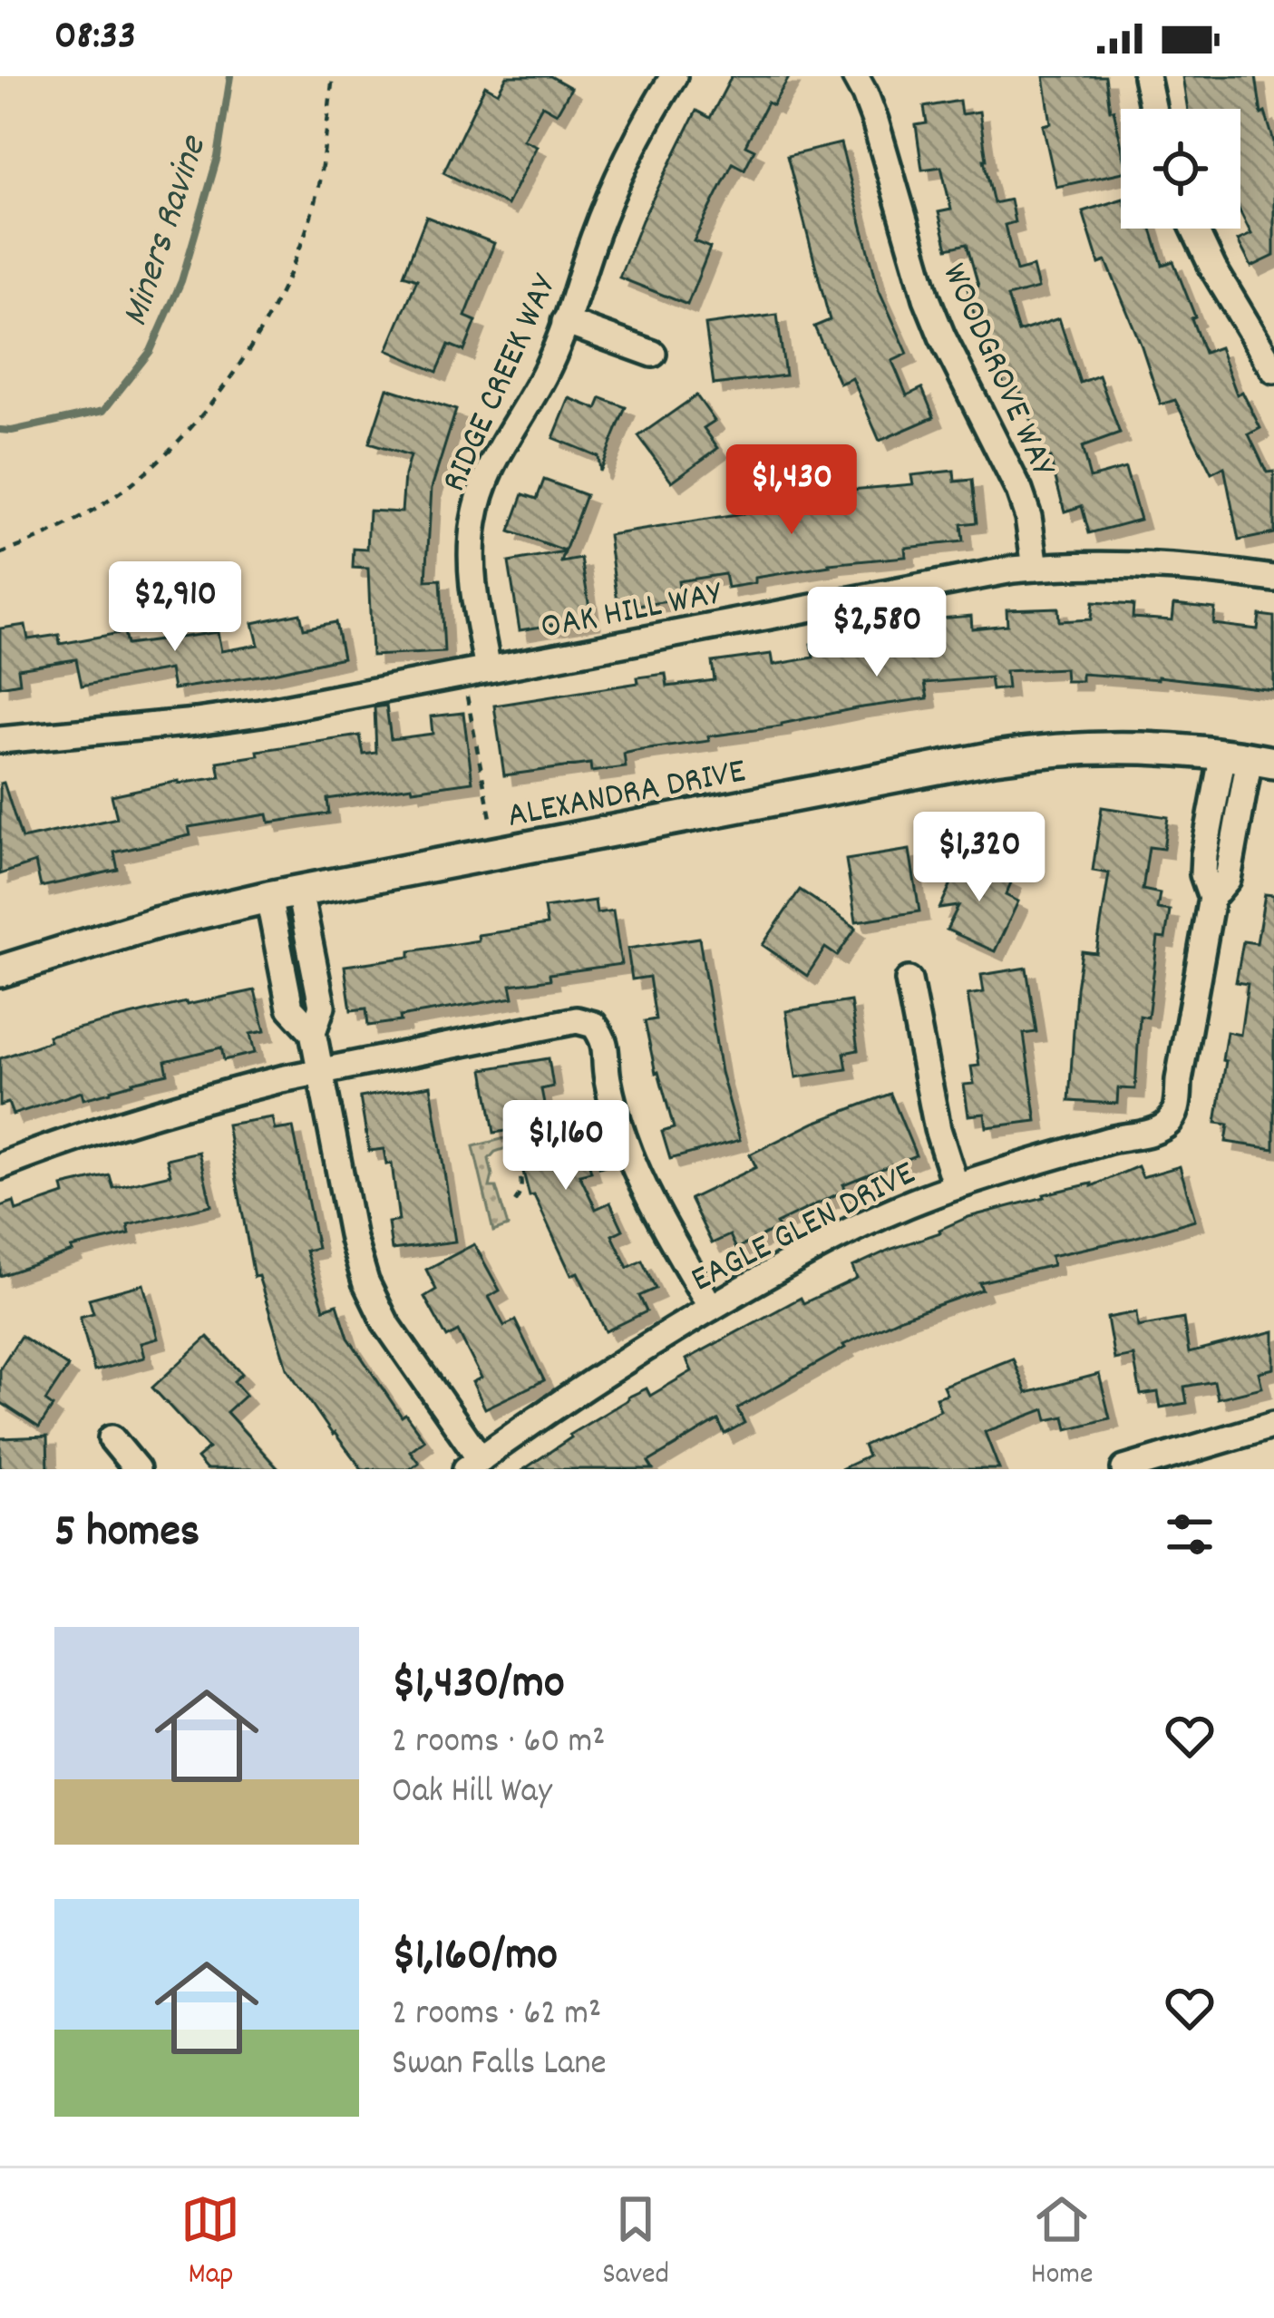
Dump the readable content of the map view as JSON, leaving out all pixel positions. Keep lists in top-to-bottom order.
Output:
{
  "streets": {
    "street": [
      "WOODGROVE WAY",
      "RIDGE CREEK WAY",
      "OAK HILL WAY",
      "ALEXANDRA DRIVE",
      "EAGLE GLEN DRIVE"
    ]
  },
  "crossings": [
    ["WOODGROVE WAY", "OAK HILL WAY"],
    ["RIDGE CREEK WAY", "OAK HILL WAY"],
    ["ALEXANDRA DRIVE", "EAGLE GLEN DRIVE"]
  ],
  "water": ["Miners Ravine"],
  "page": {
    "status": "08:33",
    "price": [
      "$1,430",
      "$2,910",
      "$2,580",
      "$1,320",
      "$1,160"
    ],
    "heading": "5 homes",
    "list": [
      {
        "name": "$1,430/mo",
        "note": "2 rooms · 60 m² · Oak Hill Way"
      },
      {
        "name": "$1,160/mo",
        "note": "2 rooms · 62 m² · Swan Falls Lane"
      }
    ],
    "tabs": ["Map", "Saved", "Home"]
  }
}
